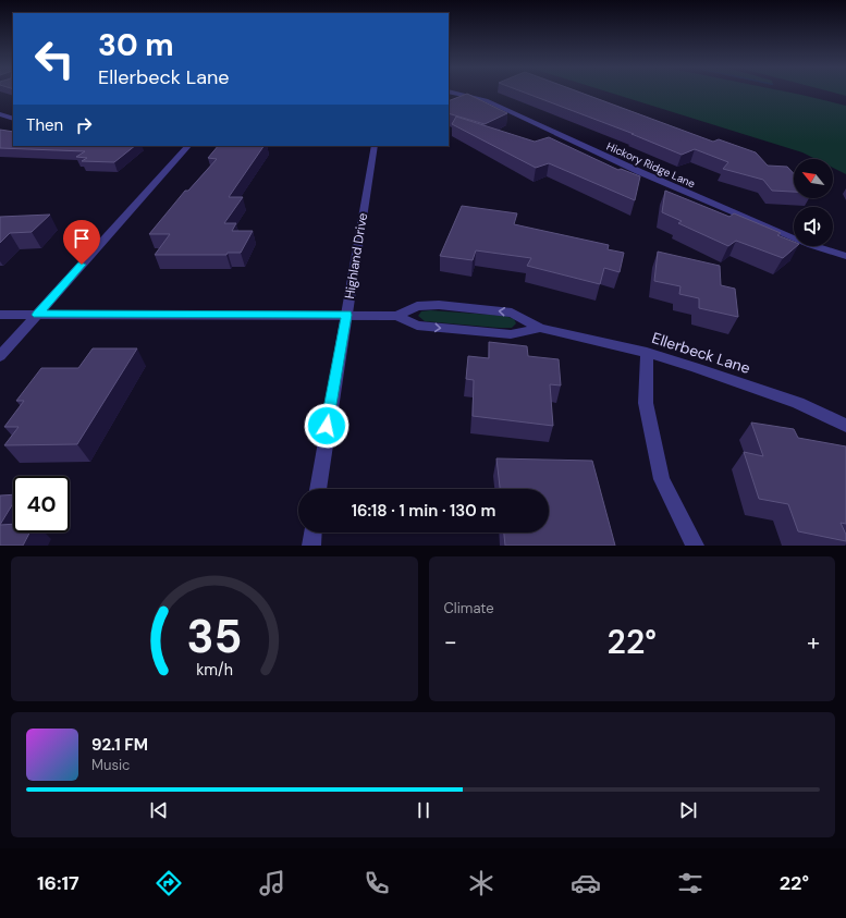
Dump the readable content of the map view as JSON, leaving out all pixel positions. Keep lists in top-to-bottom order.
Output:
{
  "streets": {
    "street": ["Hickory Ridge Lane", "Highland Drive", "Ellerbeck Lane"]
  },
  "crossings": [
    ["Highland Drive", "Ellerbeck Lane"]
  ],
  "north": "top left",
  "page": {
    "turn": ["30 m", "Ellerbeck Lane"],
    "then": "Then",
    "limit": "40",
    "trip": "16:18 · 1 min · 130 m",
    "tile": "Climate",
    "heat": ["−", "22°", "+"],
    "song": ["92.1 FM", "Music"],
    "tabs": ["16:17", "22°"],
    "gauge": ["35", "km/h"]
  }
}
